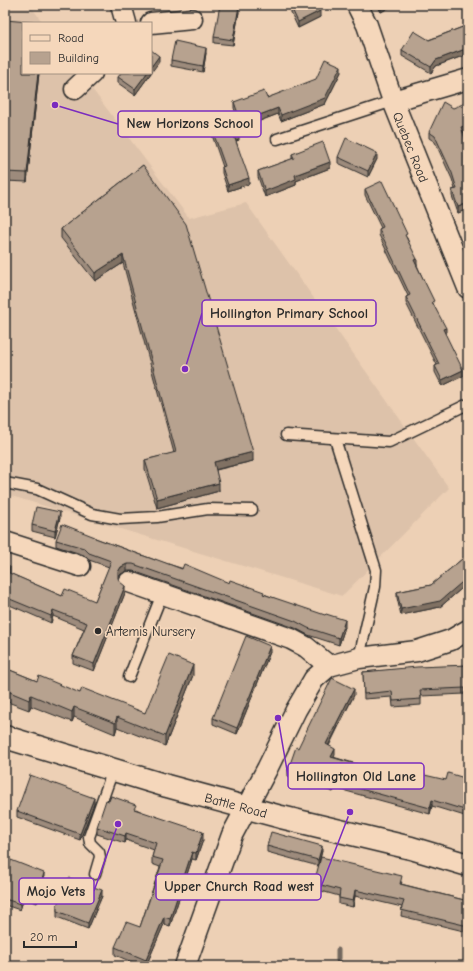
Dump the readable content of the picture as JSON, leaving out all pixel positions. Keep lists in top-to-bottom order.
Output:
{
  "streets": {
    "main road": ["Battle Road"],
    "street": ["Quebec Road"]
  },
  "places": [
    "New Horizons School",
    "Hollington Primary School",
    "Artemis Nursery",
    "Hollington Old Lane",
    "Upper Church Road west",
    "Mojo Vets"
  ],
  "legend": ["Road", "Building"],
  "scale_bar": "20 m"
}
